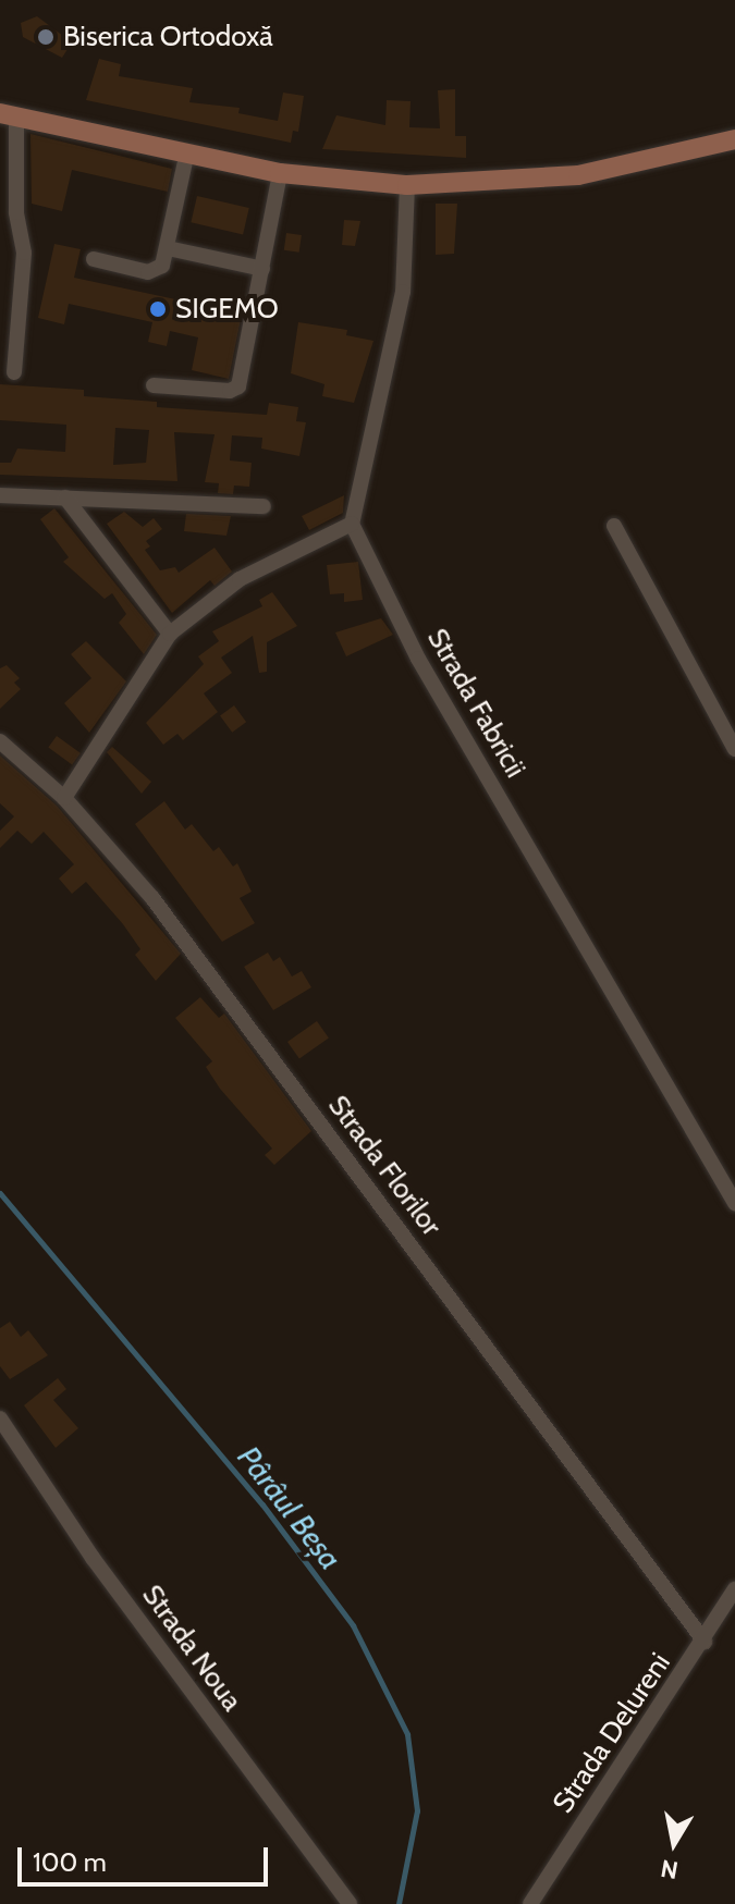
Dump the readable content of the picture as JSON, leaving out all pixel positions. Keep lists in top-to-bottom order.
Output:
{
  "streets": {
    "street": [
      "Strada Fabricii",
      "Strada Florilor",
      "Strada Noua",
      "Strada Delureni"
    ]
  },
  "crossings": [
    ["Strada Florilor", "Strada Delureni"]
  ],
  "water": ["Pârâul Beșa"],
  "places": ["Biserica Ortodoxă", "SIGEMO"],
  "scale_bar": "100 m",
  "north": "bottom"
}
